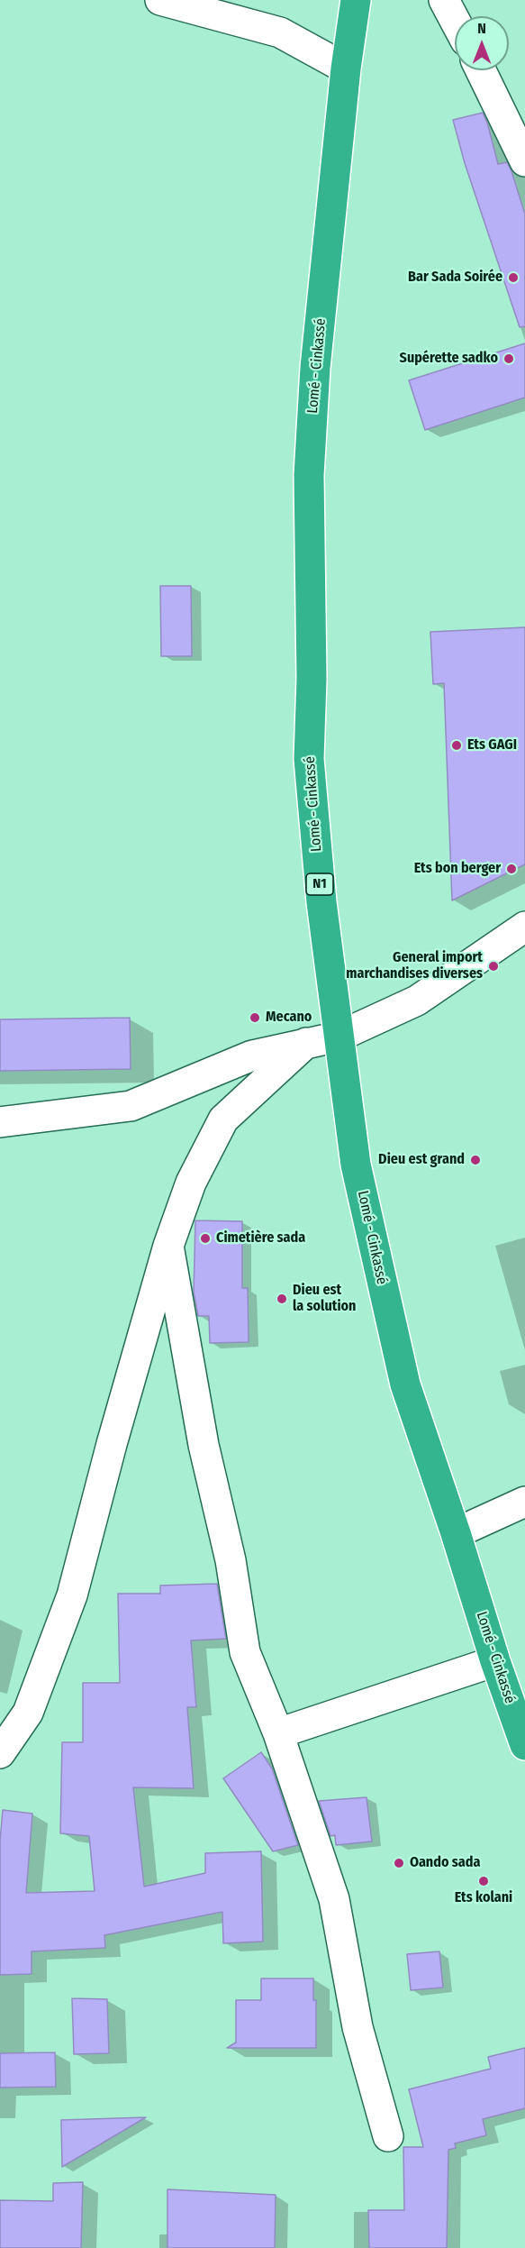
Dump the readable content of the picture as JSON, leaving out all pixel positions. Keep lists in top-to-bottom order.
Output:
{
  "streets": {
    "highway": ["Lomé - Cinkassé", "N1"]
  },
  "places": [
    "Bar Sada Soirée",
    "Supérette sadko",
    "Ets GAGI",
    "Ets bon berger",
    "General import marchandises diverses",
    "Mecano",
    "Dieu est grand",
    "Cimetière sada",
    "Dieu est la solution",
    "Oando sada",
    "Ets kolani"
  ],
  "north": "top"
}
